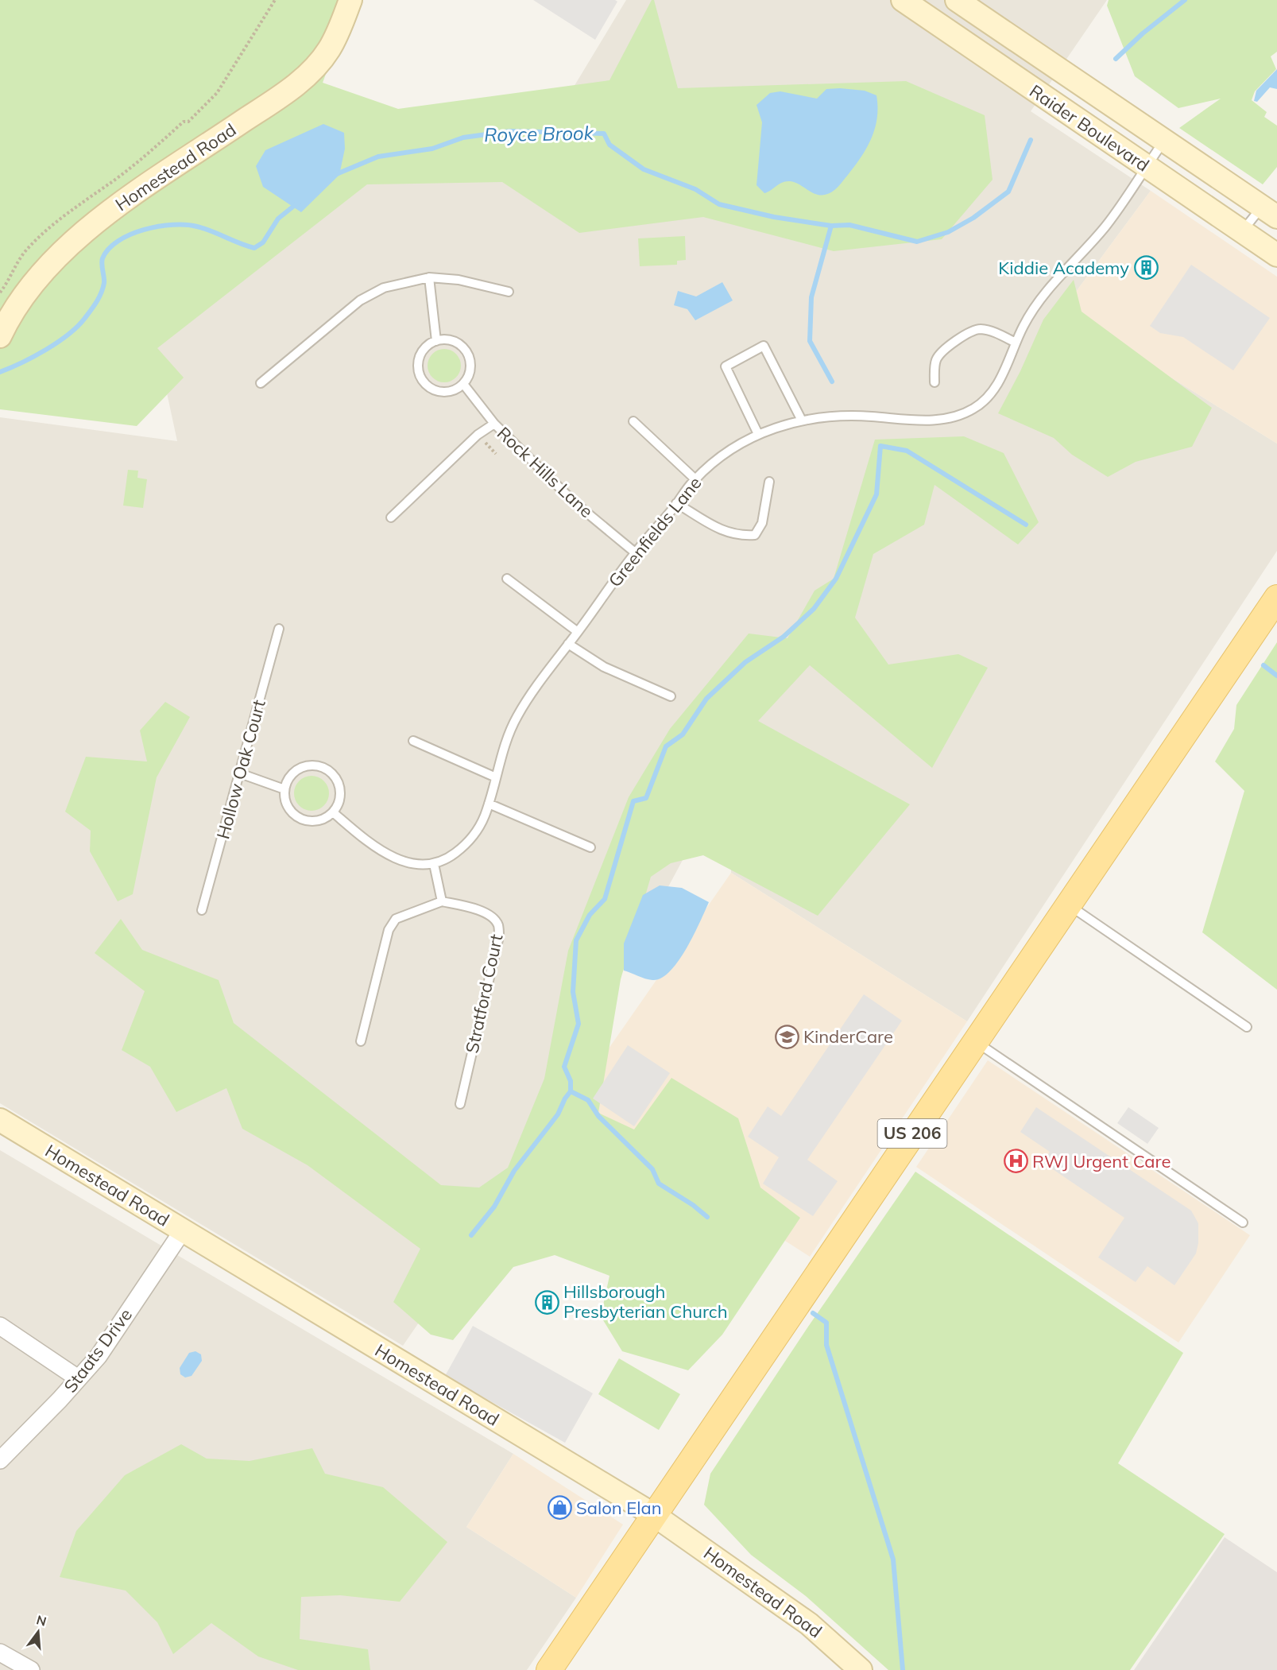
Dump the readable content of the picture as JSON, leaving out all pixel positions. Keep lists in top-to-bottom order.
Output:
{
  "streets": {
    "main road": ["US 206"],
    "street": ["Raider Boulevard", "Homestead Road", "Staats Drive"],
    "lane": [
      "Rock Hills Lane",
      "Greenfields Lane",
      "Hollow Oak Court",
      "Stratford Court"
    ]
  },
  "crossings": [
    ["Raider Boulevard", "Greenfields Lane"],
    ["Homestead Road", "US 206"],
    ["Homestead Road", "Staats Drive"],
    ["Rock Hills Lane", "Greenfields Lane"]
  ],
  "water": ["Royce Brook"],
  "places": {
    "building": ["Kiddie Academy", "Hillsborough Presbyterian Church"],
    "school or university": ["KinderCare"],
    "hospital": ["RWJ Urgent Care"],
    "shop": ["Salon Elan"]
  },
  "north": "top"
}
